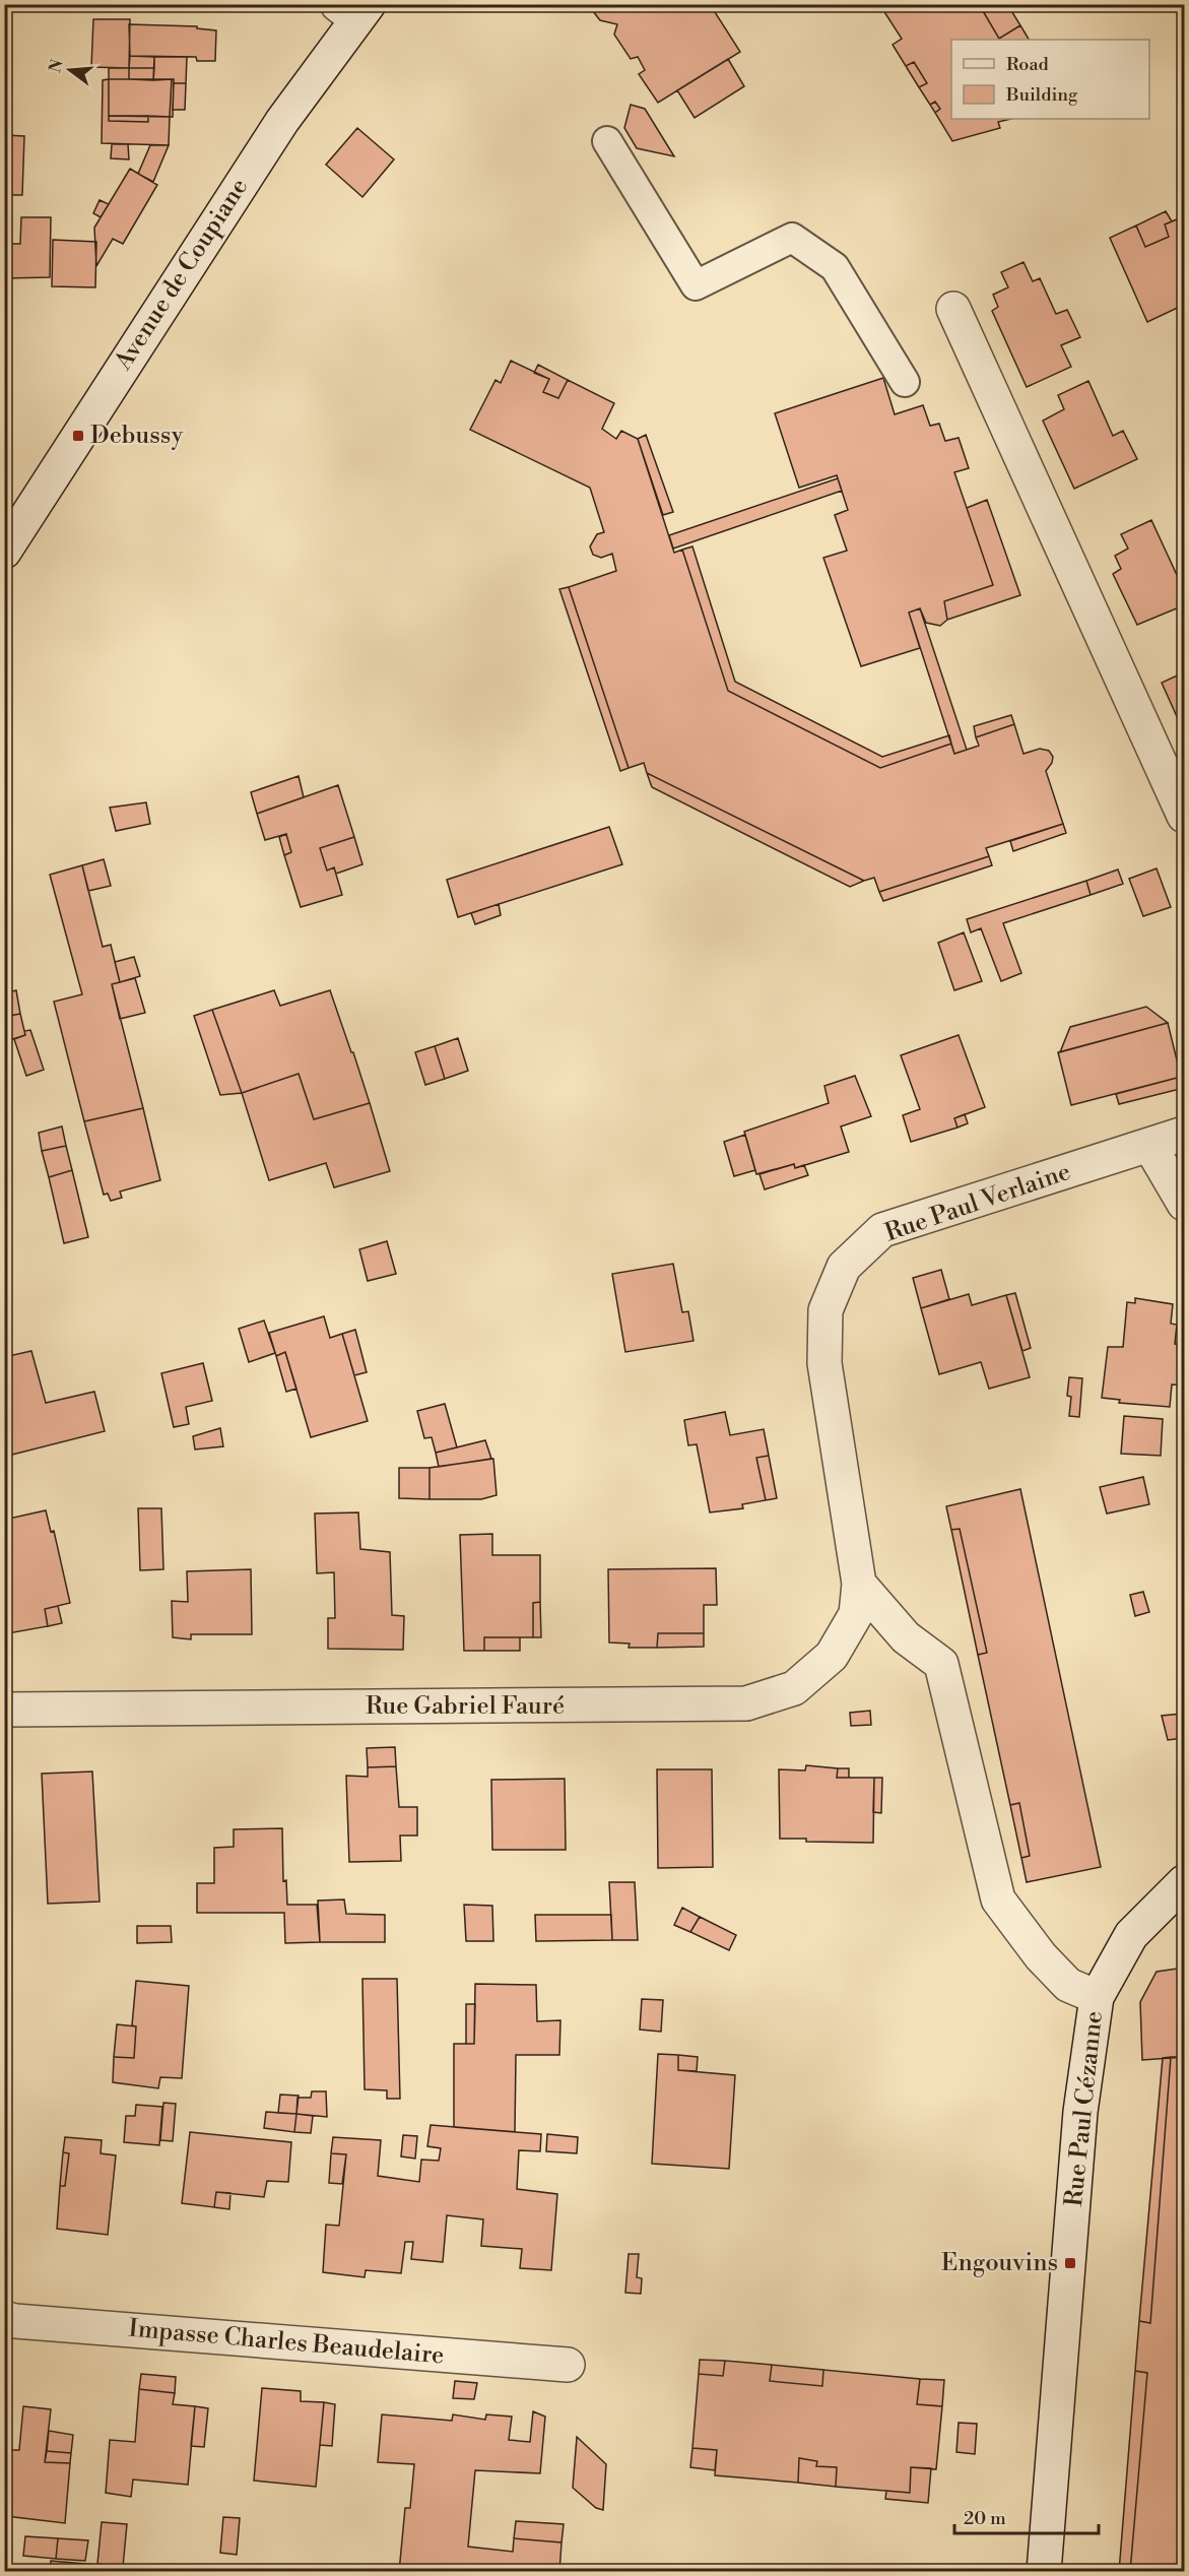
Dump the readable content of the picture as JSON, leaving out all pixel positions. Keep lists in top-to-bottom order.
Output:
{
  "streets": {
    "street": [
      "Avenue de Coupiane",
      "Rue Paul Verlaine",
      "Rue Gabriel Fauré",
      "Rue Paul Cézanne",
      "Impasse Charles Beaudelaire"
    ]
  },
  "crossings": [
    ["Rue Paul Verlaine", "Rue Gabriel Fauré"],
    ["Rue Paul Verlaine", "Rue Paul Cézanne"],
    ["Rue Gabriel Fauré", "Rue Paul Cézanne"]
  ],
  "places": {
    "transit": ["Debussy", "Engouvins"]
  },
  "legend": ["Road", "Building"],
  "scale_bar": "20 m",
  "north": "left"
}
